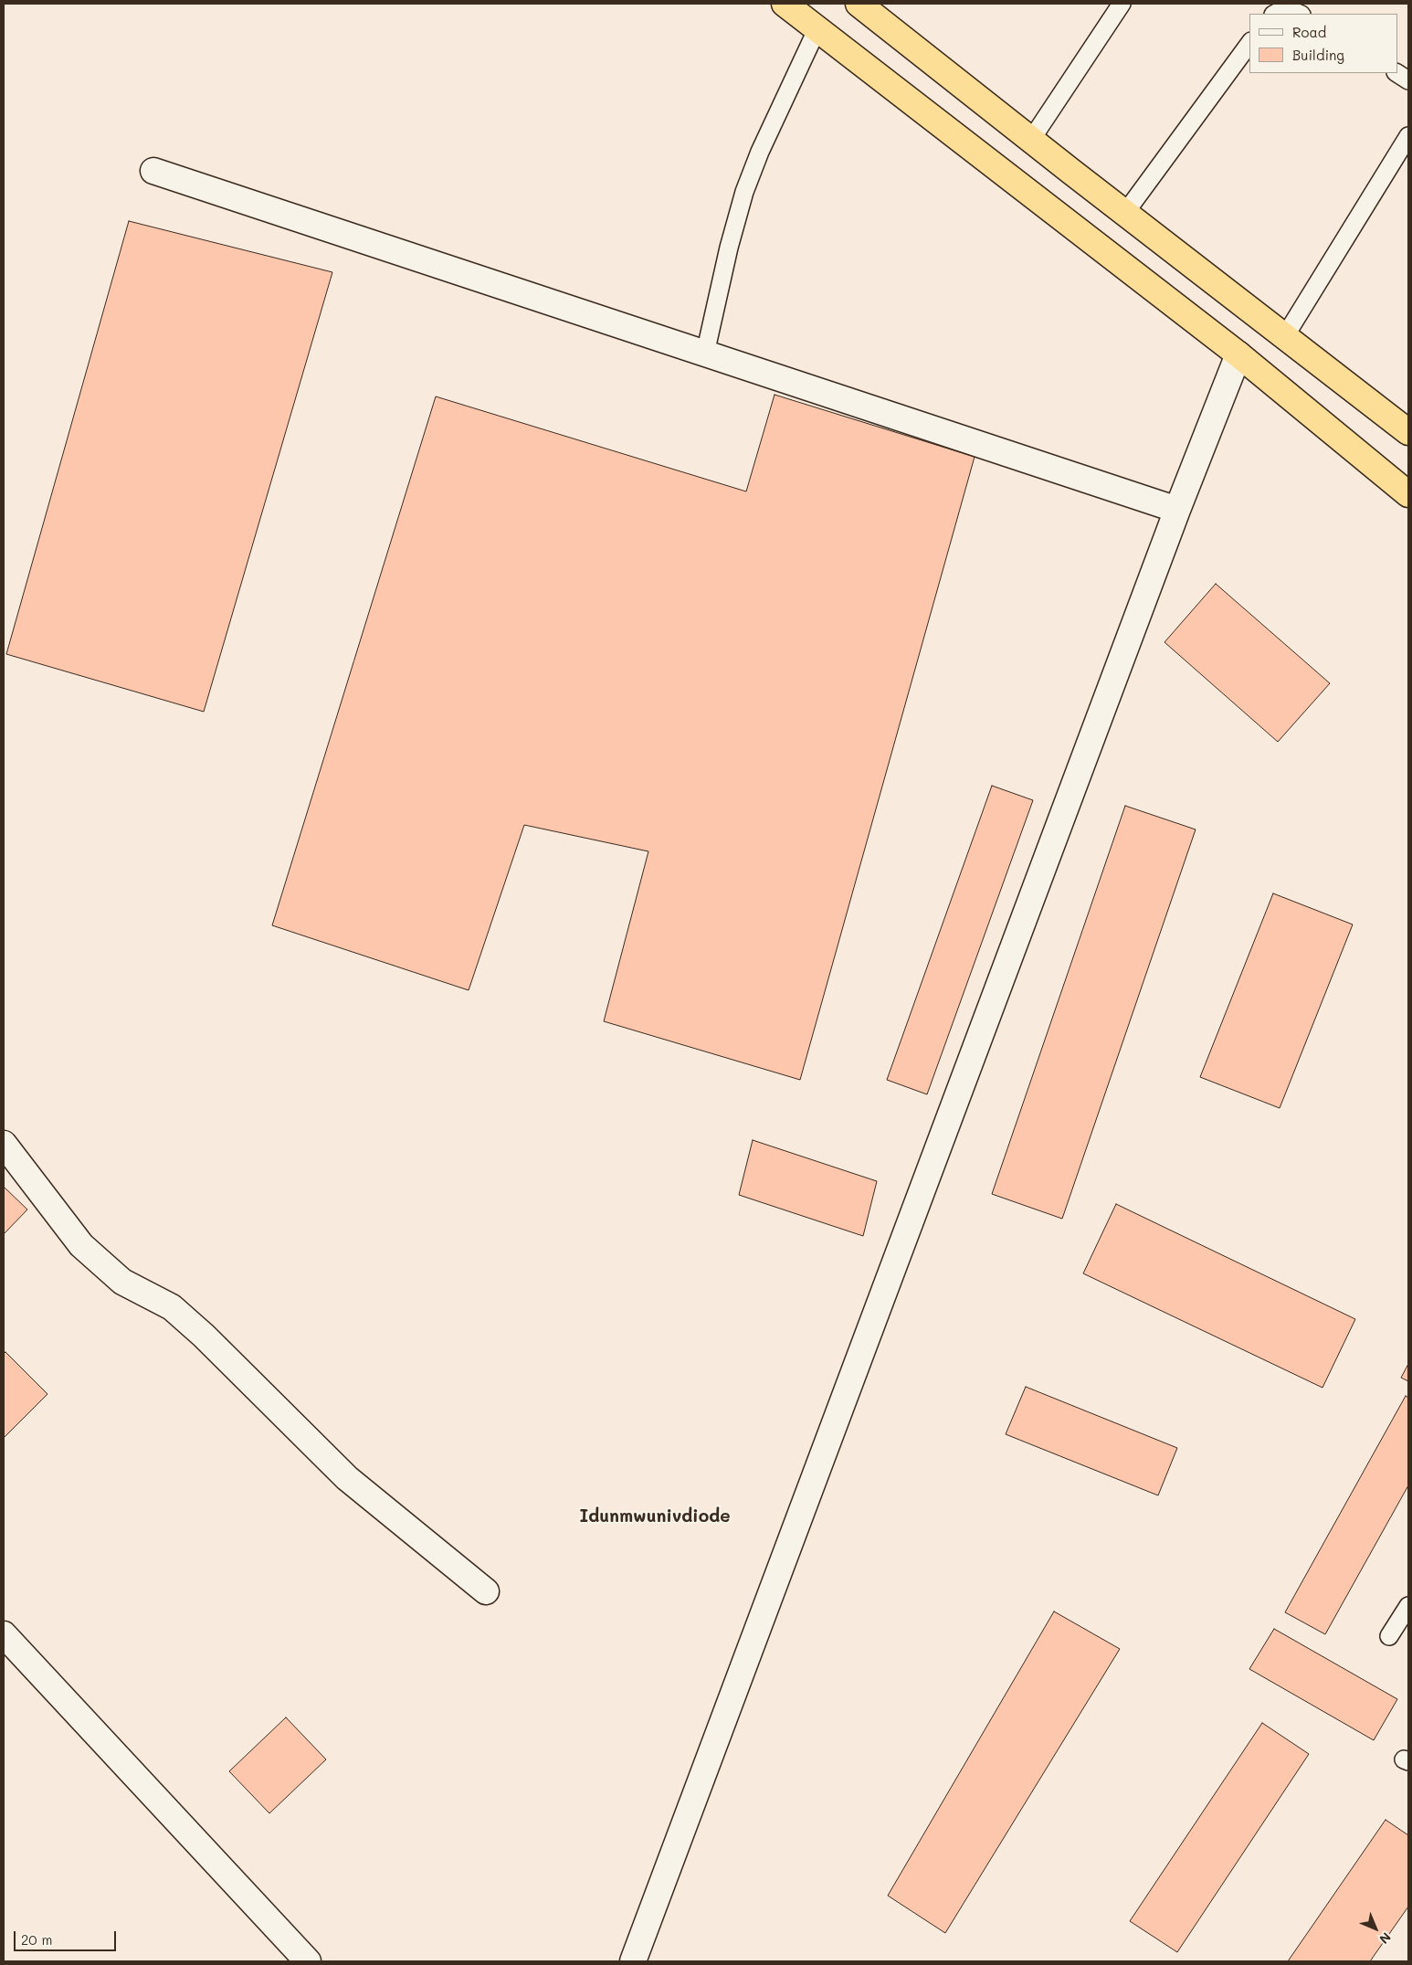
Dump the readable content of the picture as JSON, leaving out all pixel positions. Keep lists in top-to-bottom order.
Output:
{
  "districts": ["Idunmwunivdiode"],
  "legend": ["Road", "Building"],
  "scale_bar": "20 m",
  "north": "bottom right"
}
